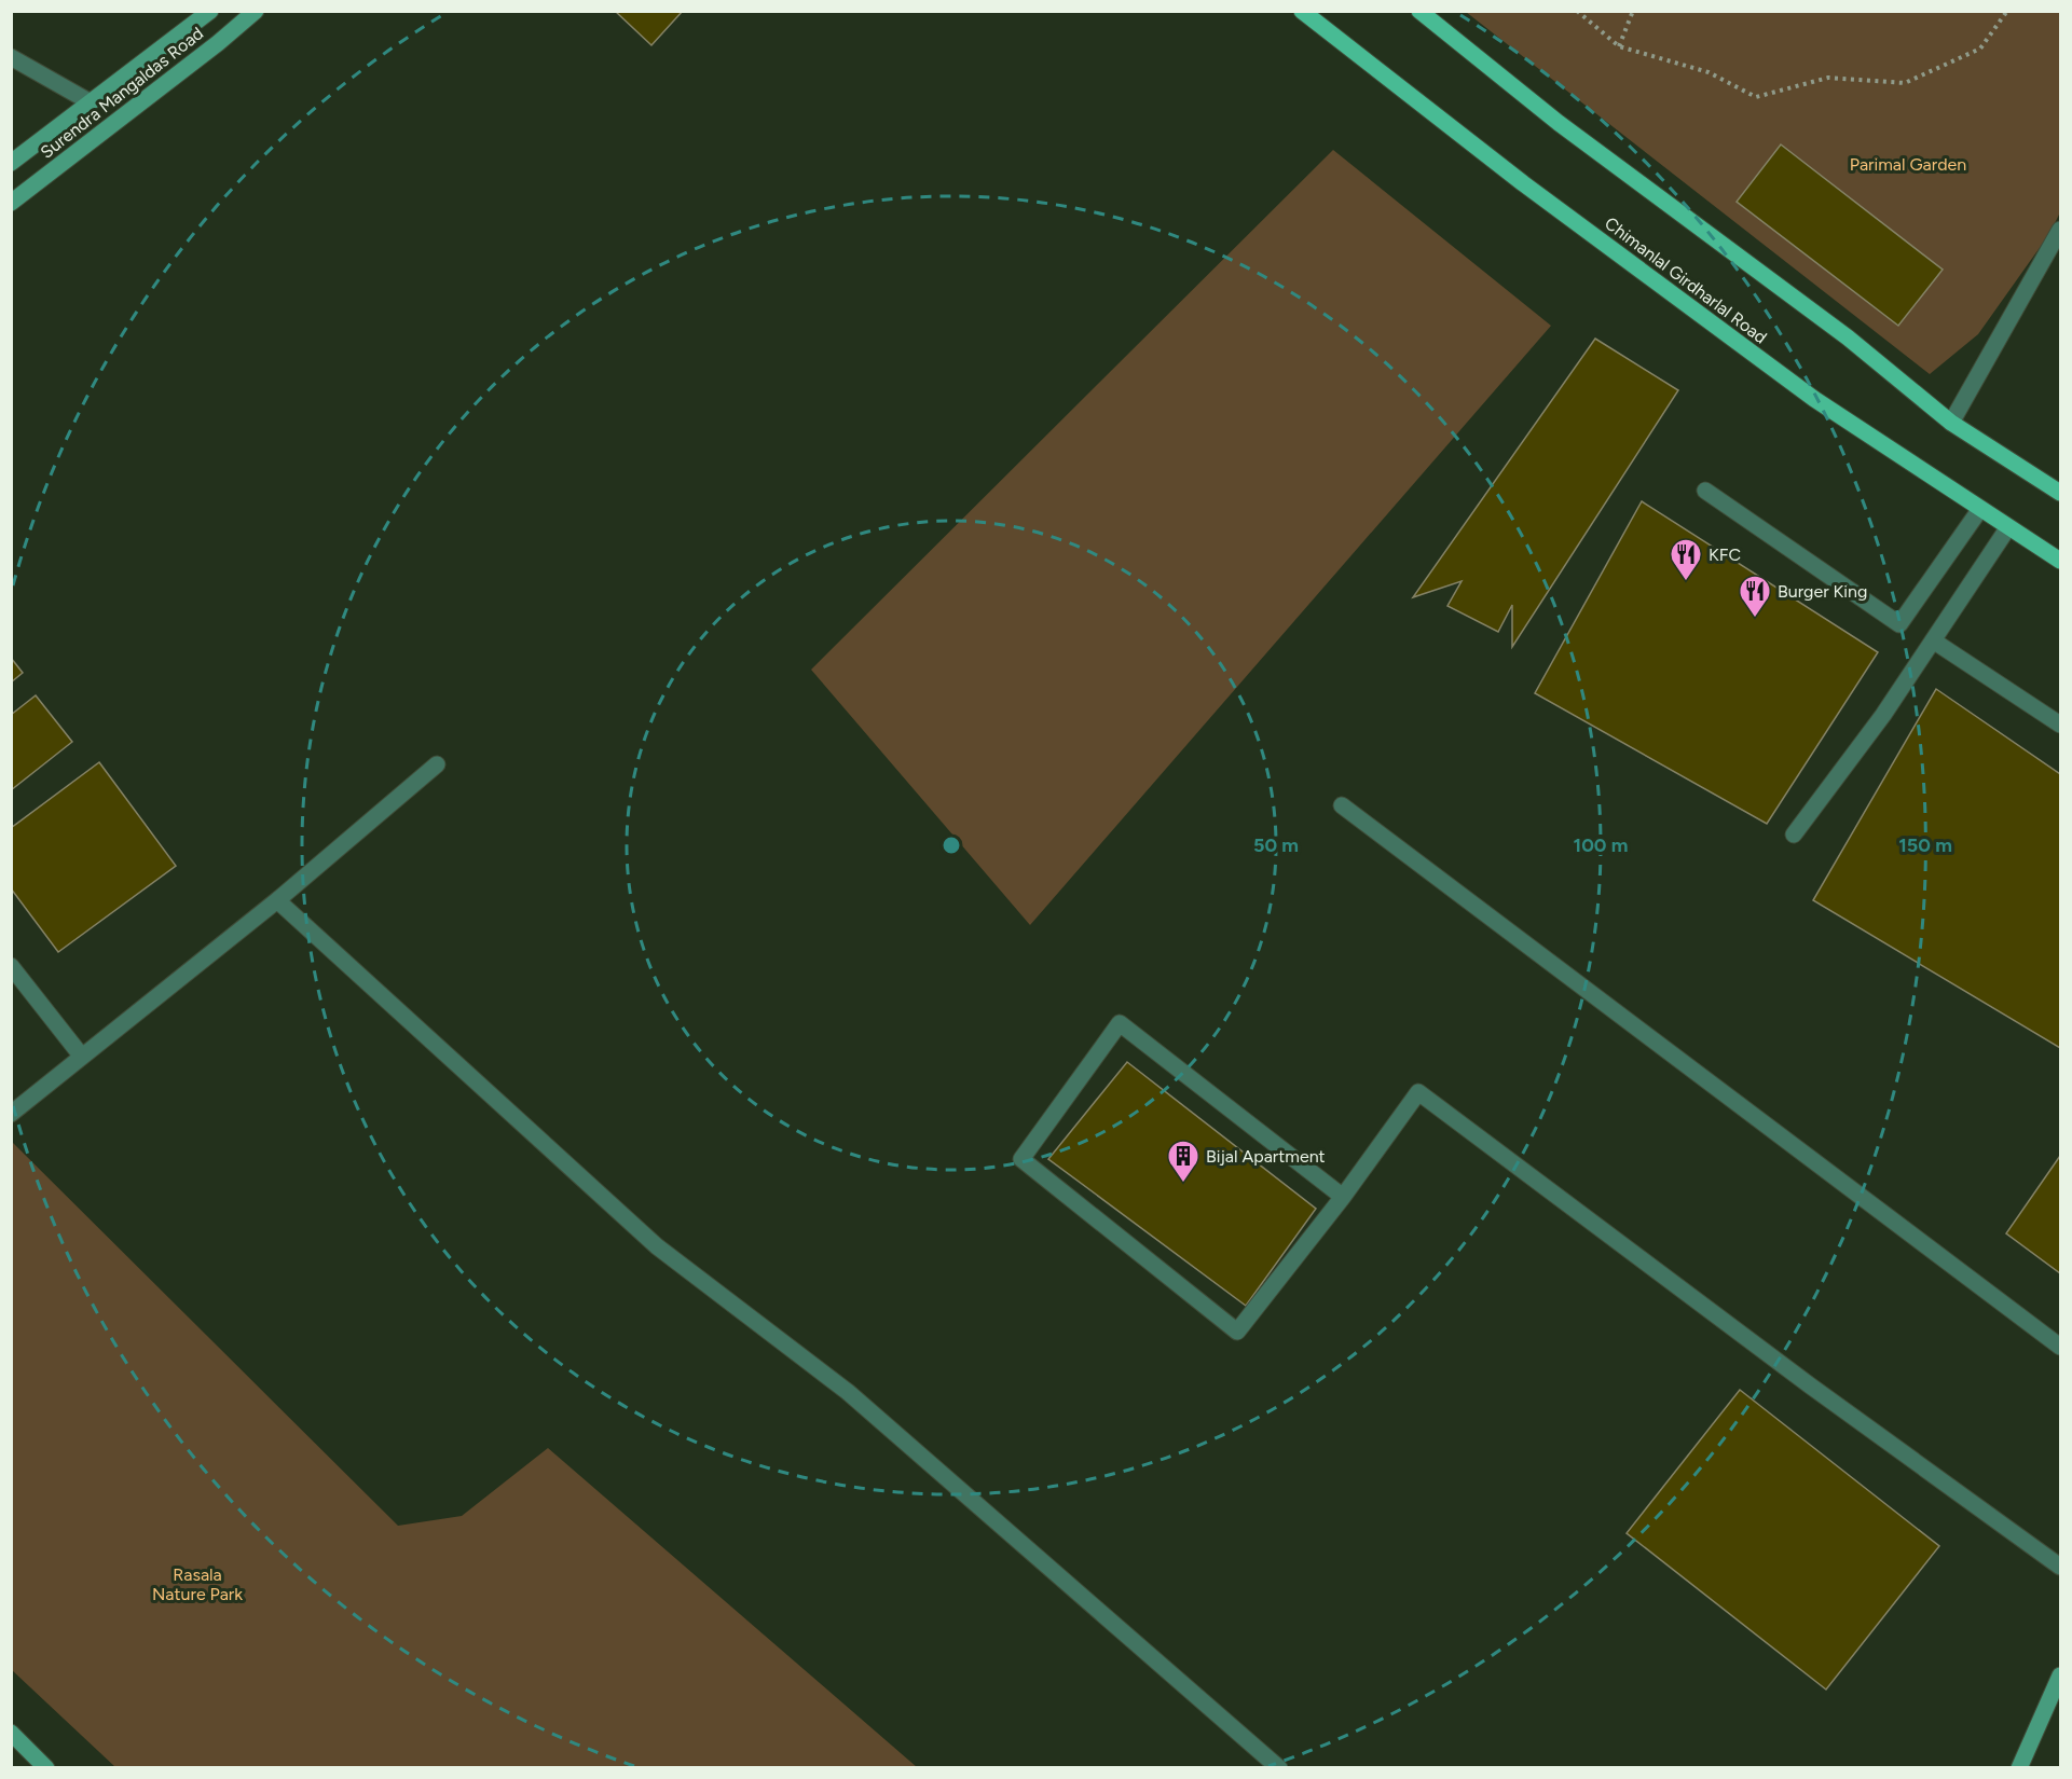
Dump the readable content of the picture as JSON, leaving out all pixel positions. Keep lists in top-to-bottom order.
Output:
{
  "streets": {
    "main road": ["Surendra Mangaldas Road", "Chimanlal Girdharlal Road"]
  },
  "parks": ["Parimal Garden", "Rasala Nature Park"],
  "places": {
    "restaurant": ["KFC", "Burger King"],
    "building": ["Bijal Apartment"]
  },
  "rings": ["50 m", "100 m", "150 m"]
}
